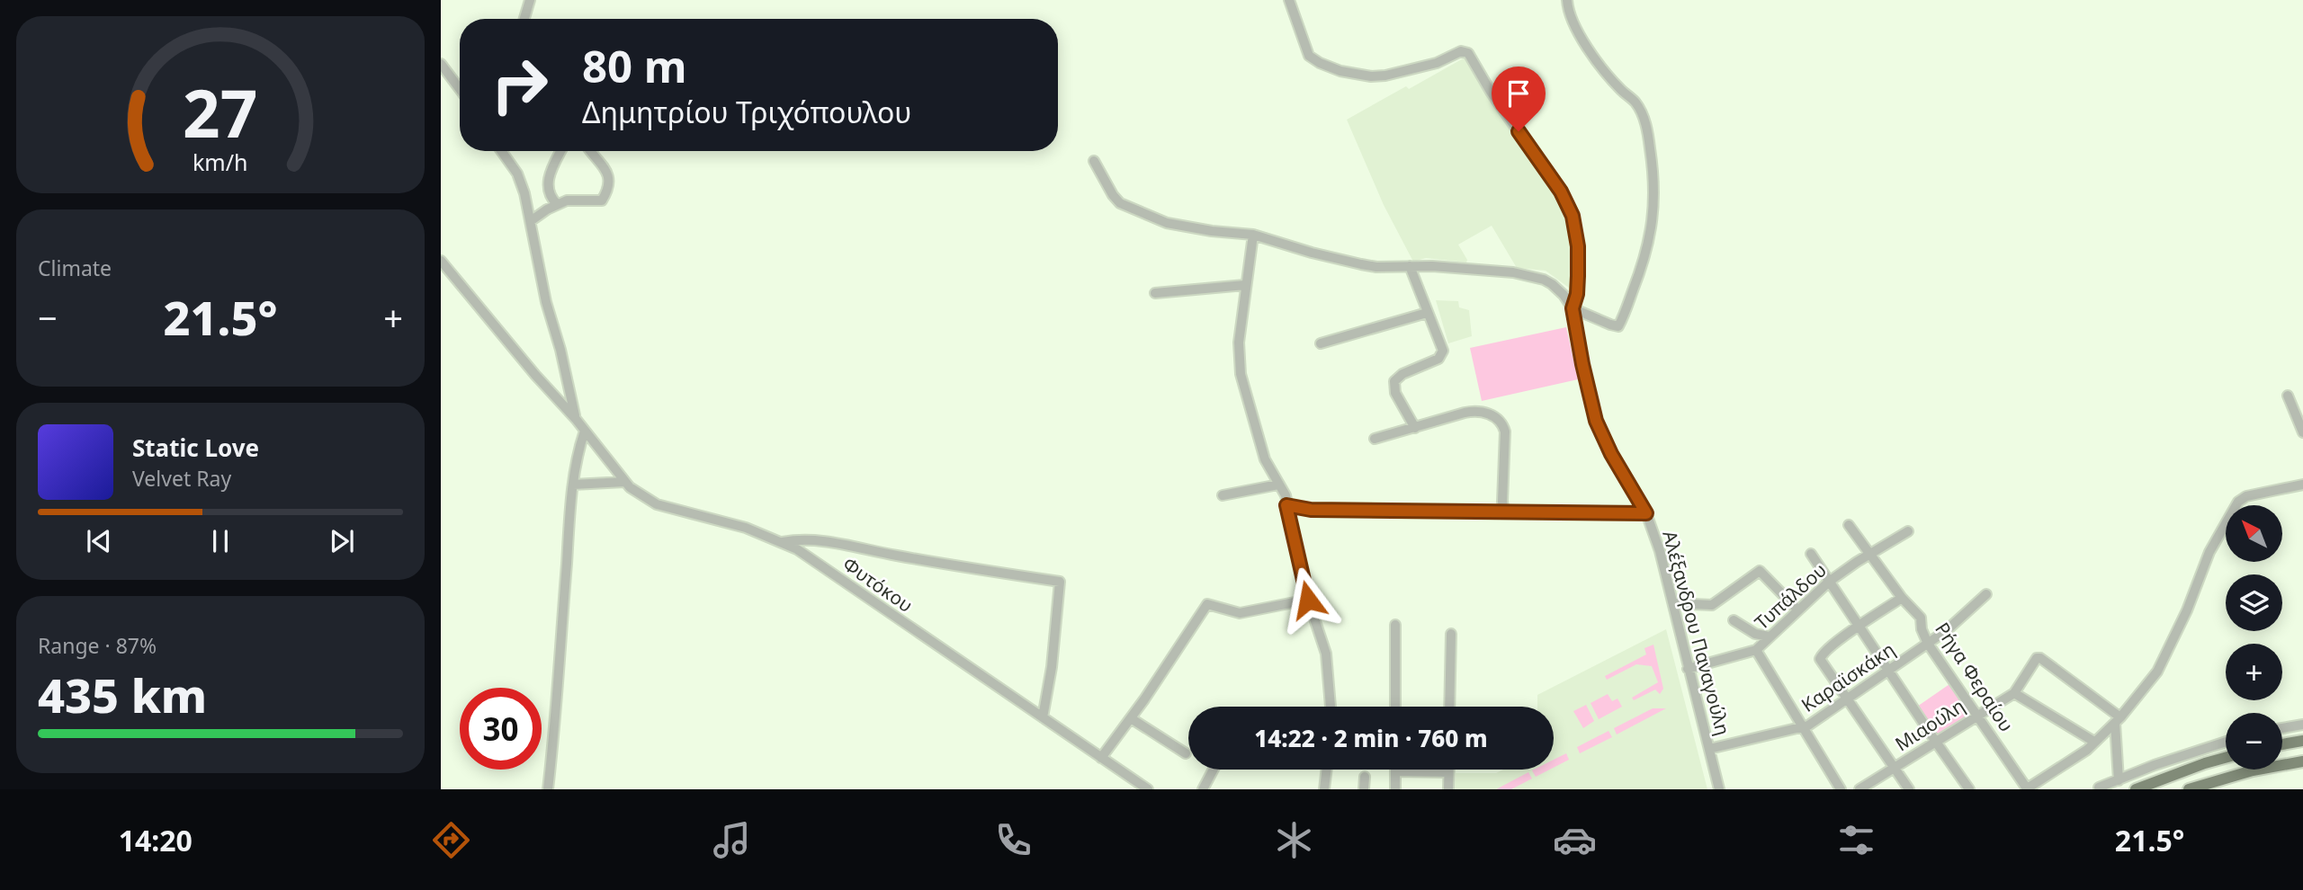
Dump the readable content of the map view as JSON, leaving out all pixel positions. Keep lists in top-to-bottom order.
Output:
{
  "streets": {
    "street": [
      "Φυτόκου",
      "Τυπάλδου",
      "Αλέξανδρου Παναγούλη",
      "Καραϊσκάκη",
      "Ρήγα Φεραίου",
      "Μιαούλη"
    ]
  },
  "crossings": [
    ["Τυπάλδου", "Αλέξανδρου Παναγούλη"],
    ["Τυπάλδου", "Ρήγα Φεραίου"],
    ["Αλέξανδρου Παναγούλη", "Καραϊσκάκη"],
    ["Καραϊσκάκη", "Ρήγα Φεραίου"],
    ["Ρήγα Φεραίου", "Μιαούλη"]
  ],
  "north": "top left",
  "page": {
    "turn": ["80 m", "Δημητρίου Τριχόπουλου"],
    "tile": [
      "Climate",
      ["Range · 87%", "435 km"]
    ],
    "heat": ["−", "21.5°", "+"],
    "song": ["Static Love", "Velvet Ray"],
    "map_buttons": ["+", "−"],
    "limit": "30",
    "trip": "14:22 · 2 min · 760 m",
    "tabs": ["14:20", "21.5°"],
    "gauge": ["27", "km/h"]
  }
}
